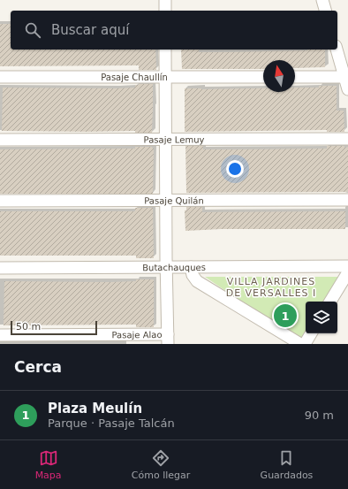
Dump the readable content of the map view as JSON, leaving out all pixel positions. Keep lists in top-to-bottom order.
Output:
{
  "streets": {
    "street": [
      "Pasaje Chaullín",
      "Pasaje Lemuy",
      "Pasaje Quilán",
      "Butachauques",
      "Pasaje Alao"
    ]
  },
  "districts": ["VILLA JARDINES DE VERSALLES I"],
  "scale_bar": "50 m",
  "north": "top",
  "page": {
    "search": "Buscar aquí",
    "pins": "1",
    "scale": "50 m",
    "heading": "Cerca",
    "list": [
      {
        "mark": "1",
        "name": "Plaza Meulín",
        "note": "Parque · Pasaje Talcán",
        "value": "90 m"
      }
    ],
    "nav": ["Mapa", "Cómo llegar", "Guardados"]
  }
}
